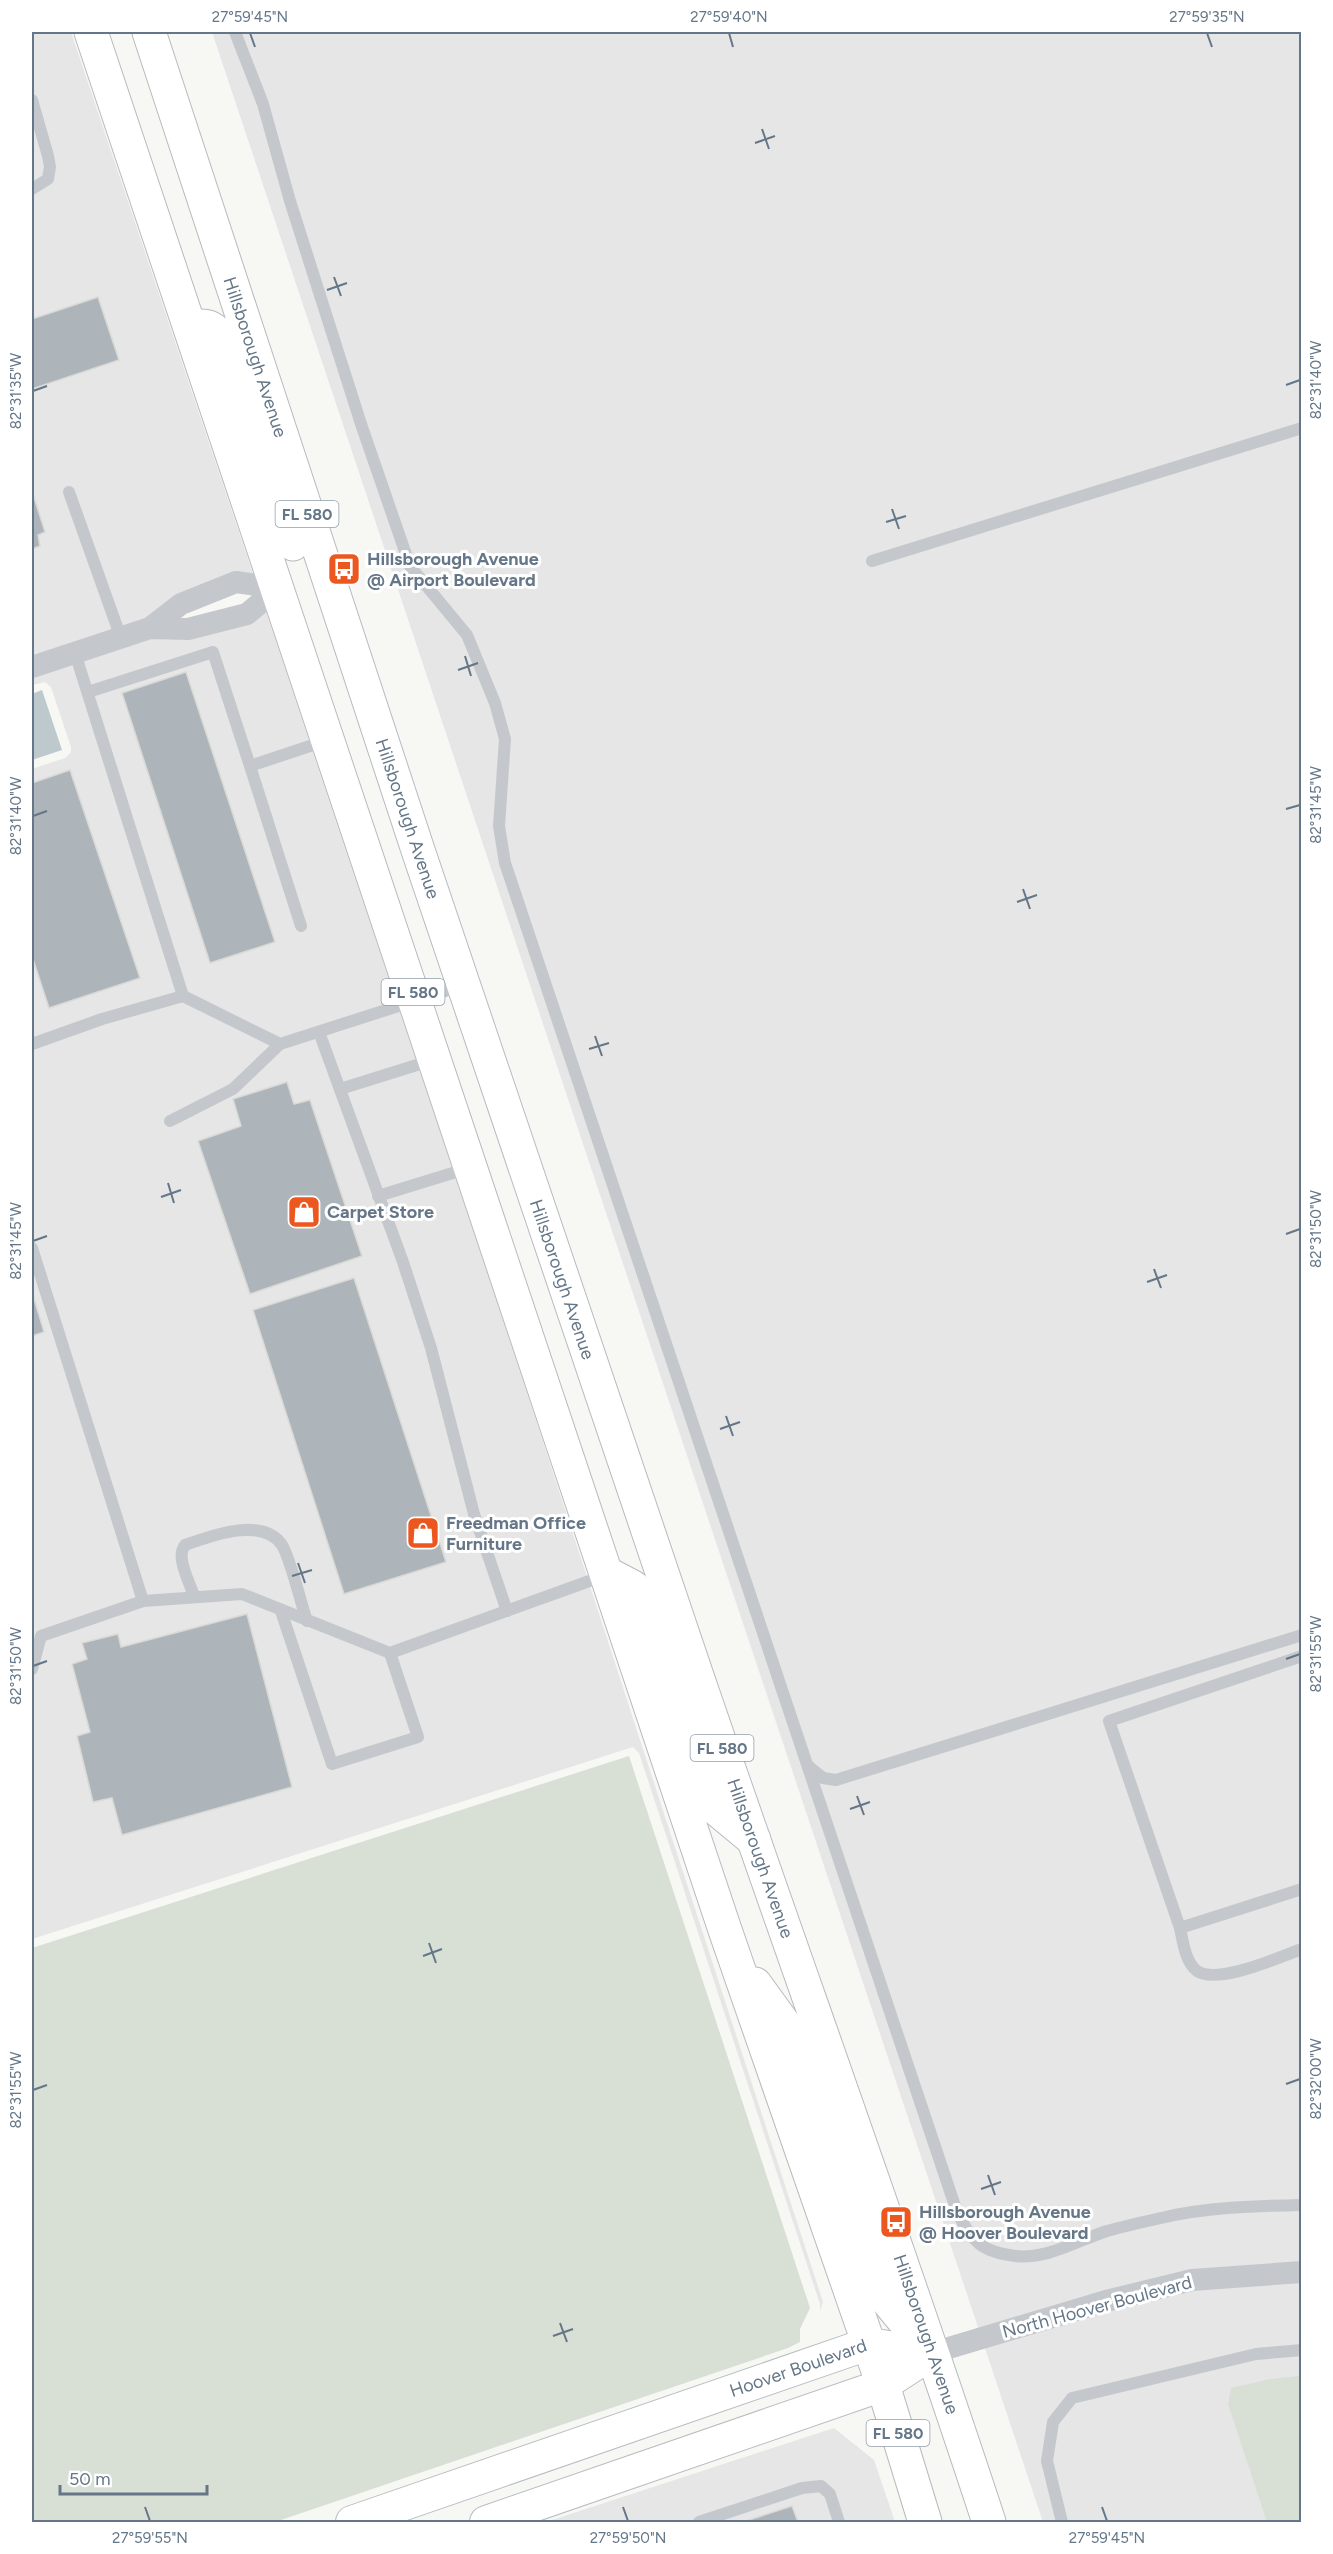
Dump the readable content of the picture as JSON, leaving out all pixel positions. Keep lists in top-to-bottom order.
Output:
{
  "streets": {
    "main road": ["Hillsborough Avenue", "FL 580", "Hoover Boulevard"],
    "street": ["North Hoover Boulevard"]
  },
  "crossings": [
    ["Hillsborough Avenue", "North Hoover Boulevard"],
    ["Hillsborough Avenue", "Hoover Boulevard"],
    ["FL 580", "Hoover Boulevard"],
    ["North Hoover Boulevard", "Hoover Boulevard"]
  ],
  "places": {
    "bus stop": ["Hillsborough Avenue @ Airport Boulevard", "Hillsborough Avenue @ Hoover Boulevard"],
    "shop": ["Carpet Store", "Freedman Office Furniture"]
  },
  "scale_bar": "50 m",
  "coordinates": [
    "27°59'45\"N",
    "27°59'40\"N",
    "27°59'35\"N",
    "82°31'40\"W",
    "82°31'35\"W",
    "82°31'45\"W",
    "82°31'50\"W",
    "82°31'55\"W",
    "82°32'00\"W",
    "27°59'55\"N",
    "27°59'50\"N"
  ]
}
